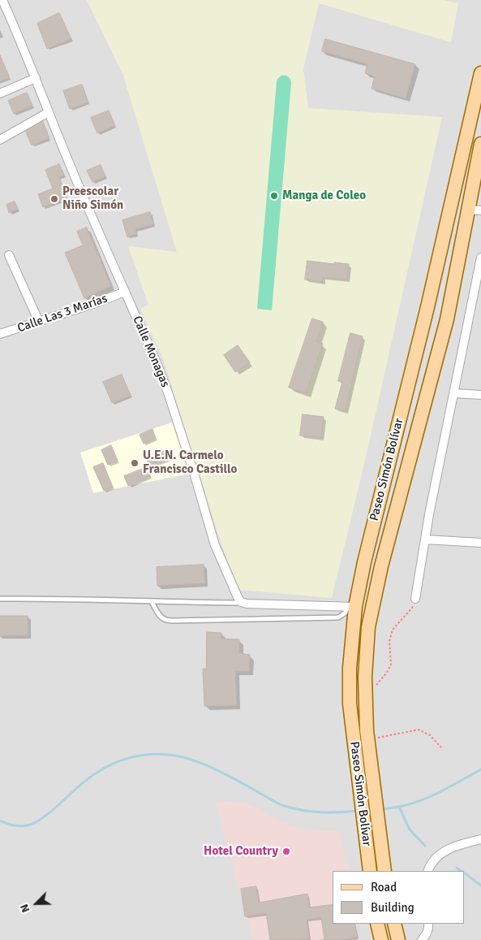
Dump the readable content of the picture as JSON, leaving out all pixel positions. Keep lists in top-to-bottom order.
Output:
{
  "streets": {
    "main road": ["Paseo Simón Bolívar"],
    "street": ["Calle Las 3 Marías", "Calle Monagas"]
  },
  "crossings": [
    ["Calle Las 3 Marías", "Calle Monagas"]
  ],
  "places": [
    "Manga de Coleo",
    "Preescolar Niño Simón",
    "U.E.N. Carmelo Francisco Castillo",
    "Hotel Country"
  ],
  "legend": ["Road", "Building"],
  "north": "bottom left"
}
